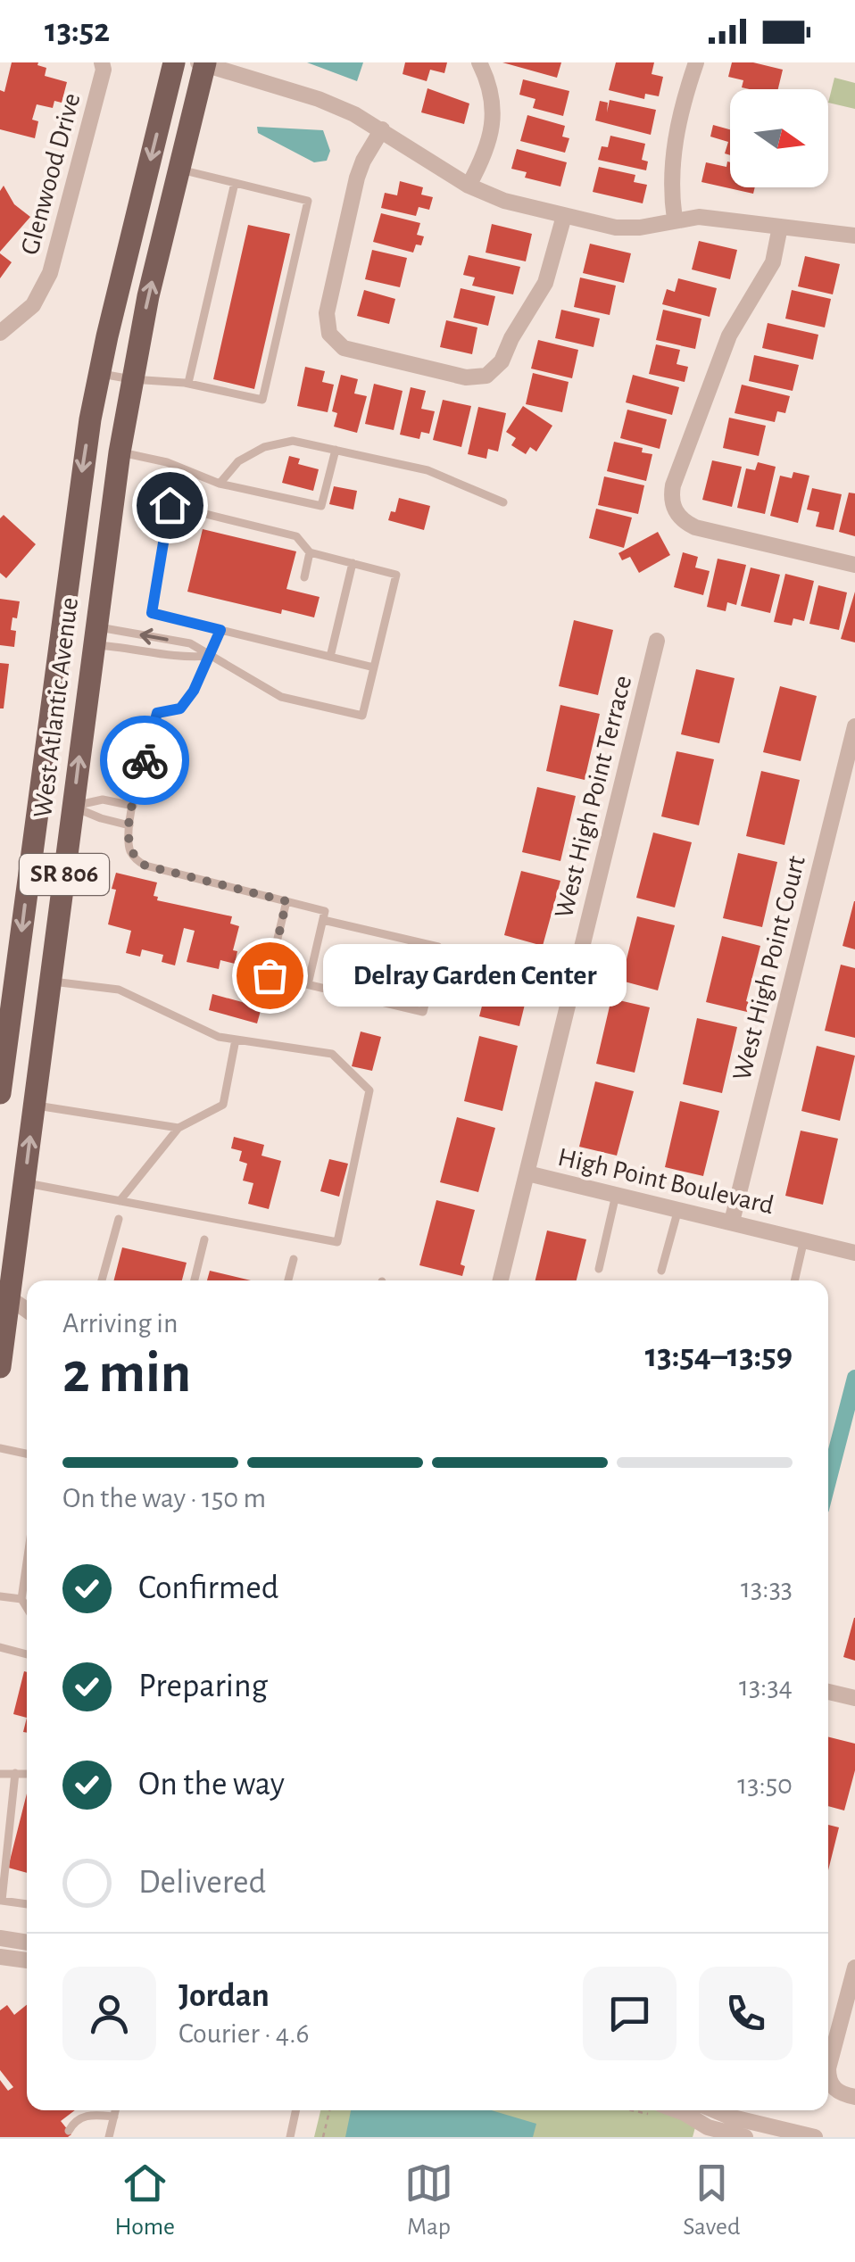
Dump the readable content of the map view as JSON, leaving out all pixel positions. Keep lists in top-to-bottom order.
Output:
{
  "streets": {
    "main road": ["West Atlantic Avenue", "SR 806"],
    "street": [
      "Glenwood Drive",
      "West High Point Terrace",
      "West High Point Court",
      "High Point Boulevard"
    ]
  },
  "crossings": [
    ["West High Point Terrace", "High Point Boulevard"],
    ["West High Point Court", "High Point Boulevard"]
  ],
  "places": ["Delray Garden Center"],
  "north": "right",
  "page": {
    "status": "13:52",
    "bubble": "Delray Garden Center",
    "heading": ["2 min", "Arriving in", "13:54–13:59"],
    "panel": ["Jordan", "Courier · 4.6"],
    "bar": "On the way · 150 m",
    "list": [
      ["Confirmed", "13:33"],
      ["Preparing", "13:34"],
      ["On the way", "13:50"],
      "Delivered"
    ],
    "tabs": ["Home", "Map", "Saved"]
  }
}
